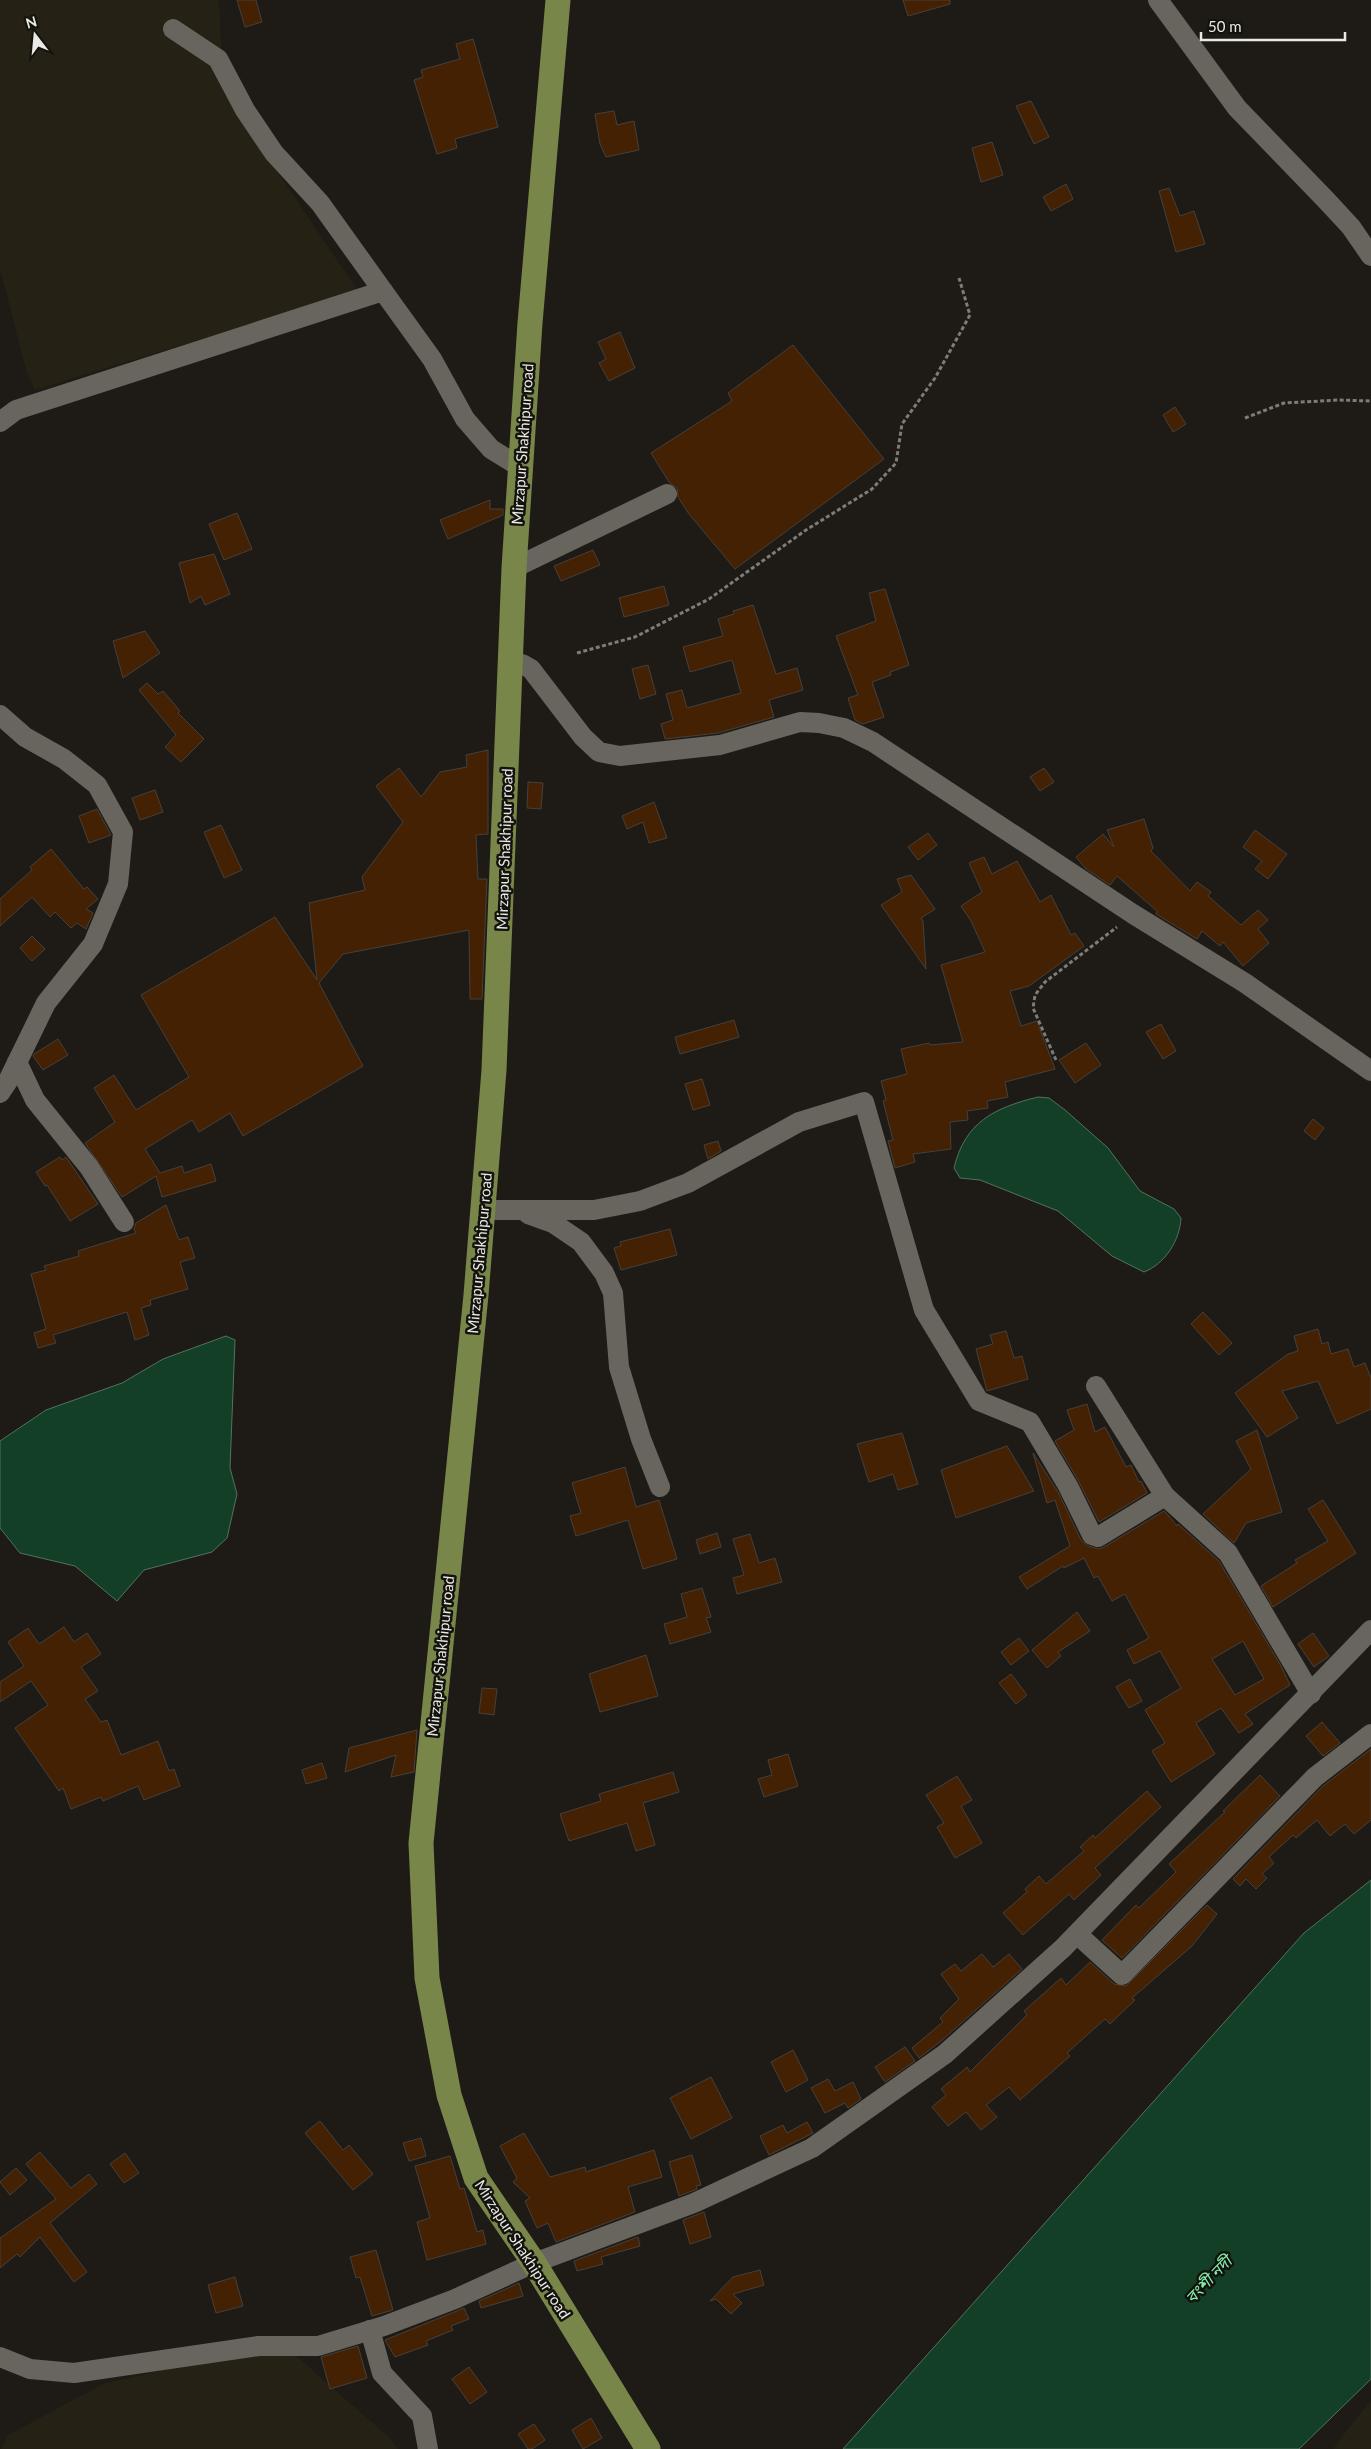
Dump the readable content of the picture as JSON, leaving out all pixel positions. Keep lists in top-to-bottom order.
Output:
{
  "streets": {
    "main road": ["Mirzapur Shakhipur road"]
  },
  "water": ["বংশী নদী"],
  "scale_bar": "50 m",
  "north": "top"
}
